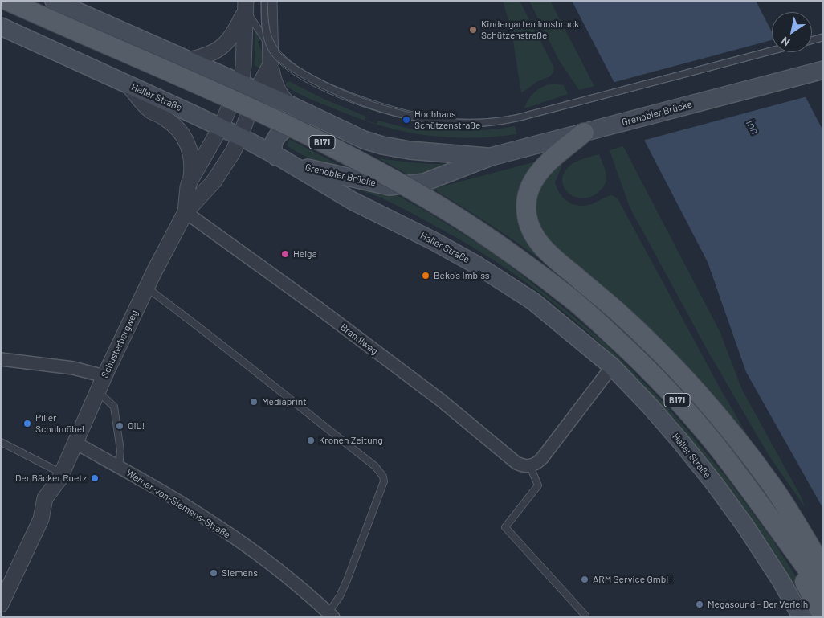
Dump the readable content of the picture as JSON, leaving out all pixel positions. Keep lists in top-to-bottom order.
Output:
{
  "streets": {
    "main road": ["Haller Straße", "Grenobler Brücke", "B171"],
    "street": ["Brandlweg", "Schusterbergweg", "Werner-von-Siemens-Straße"]
  },
  "crossings": [
    ["Haller Straße", "Grenobler Brücke"],
    ["Haller Straße", "Schusterbergweg"],
    ["Brandlweg", "Schusterbergweg"],
    ["Schusterbergweg", "Werner-von-Siemens-Straße"]
  ],
  "water": ["Inn"],
  "places": [
    "Kindergarten Innsbruck Schützenstraße",
    "Hochhaus Schützenstraße",
    "Helga",
    "Beko's Imbiss",
    "Mediaprint",
    "Piller Schulmöbel",
    "OIL!",
    "Kronen Zeitung",
    "Der Bäcker Ruetz",
    "Siemens",
    "ARM Service GmbH",
    "Megasound - Der Verleih"
  ],
  "north": "bottom left"
}
